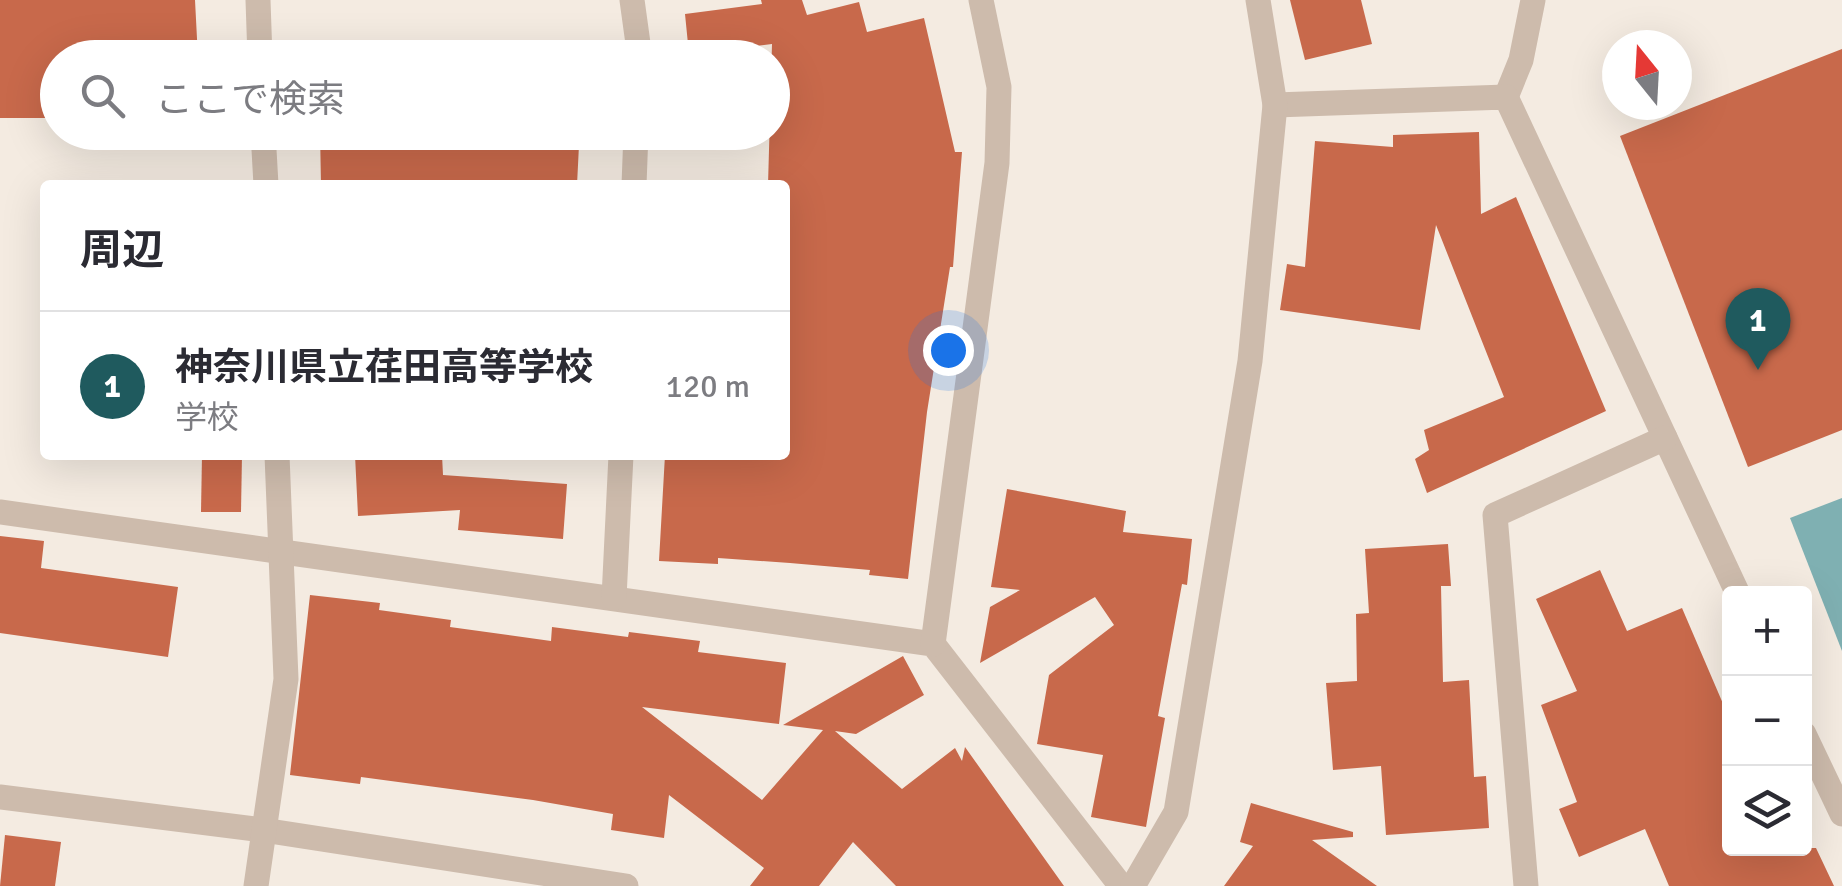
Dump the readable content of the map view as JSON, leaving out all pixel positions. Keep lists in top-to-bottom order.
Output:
{
  "north": "top",
  "page": {
    "search": "ここで検索",
    "heading": "周辺",
    "pins": "1",
    "list": [
      {
        "mark": "1",
        "name": "神奈川県立荏田高等学校",
        "note": "学校",
        "value": "120 m"
      }
    ],
    "map_buttons": ["+", "−"]
  }
}
